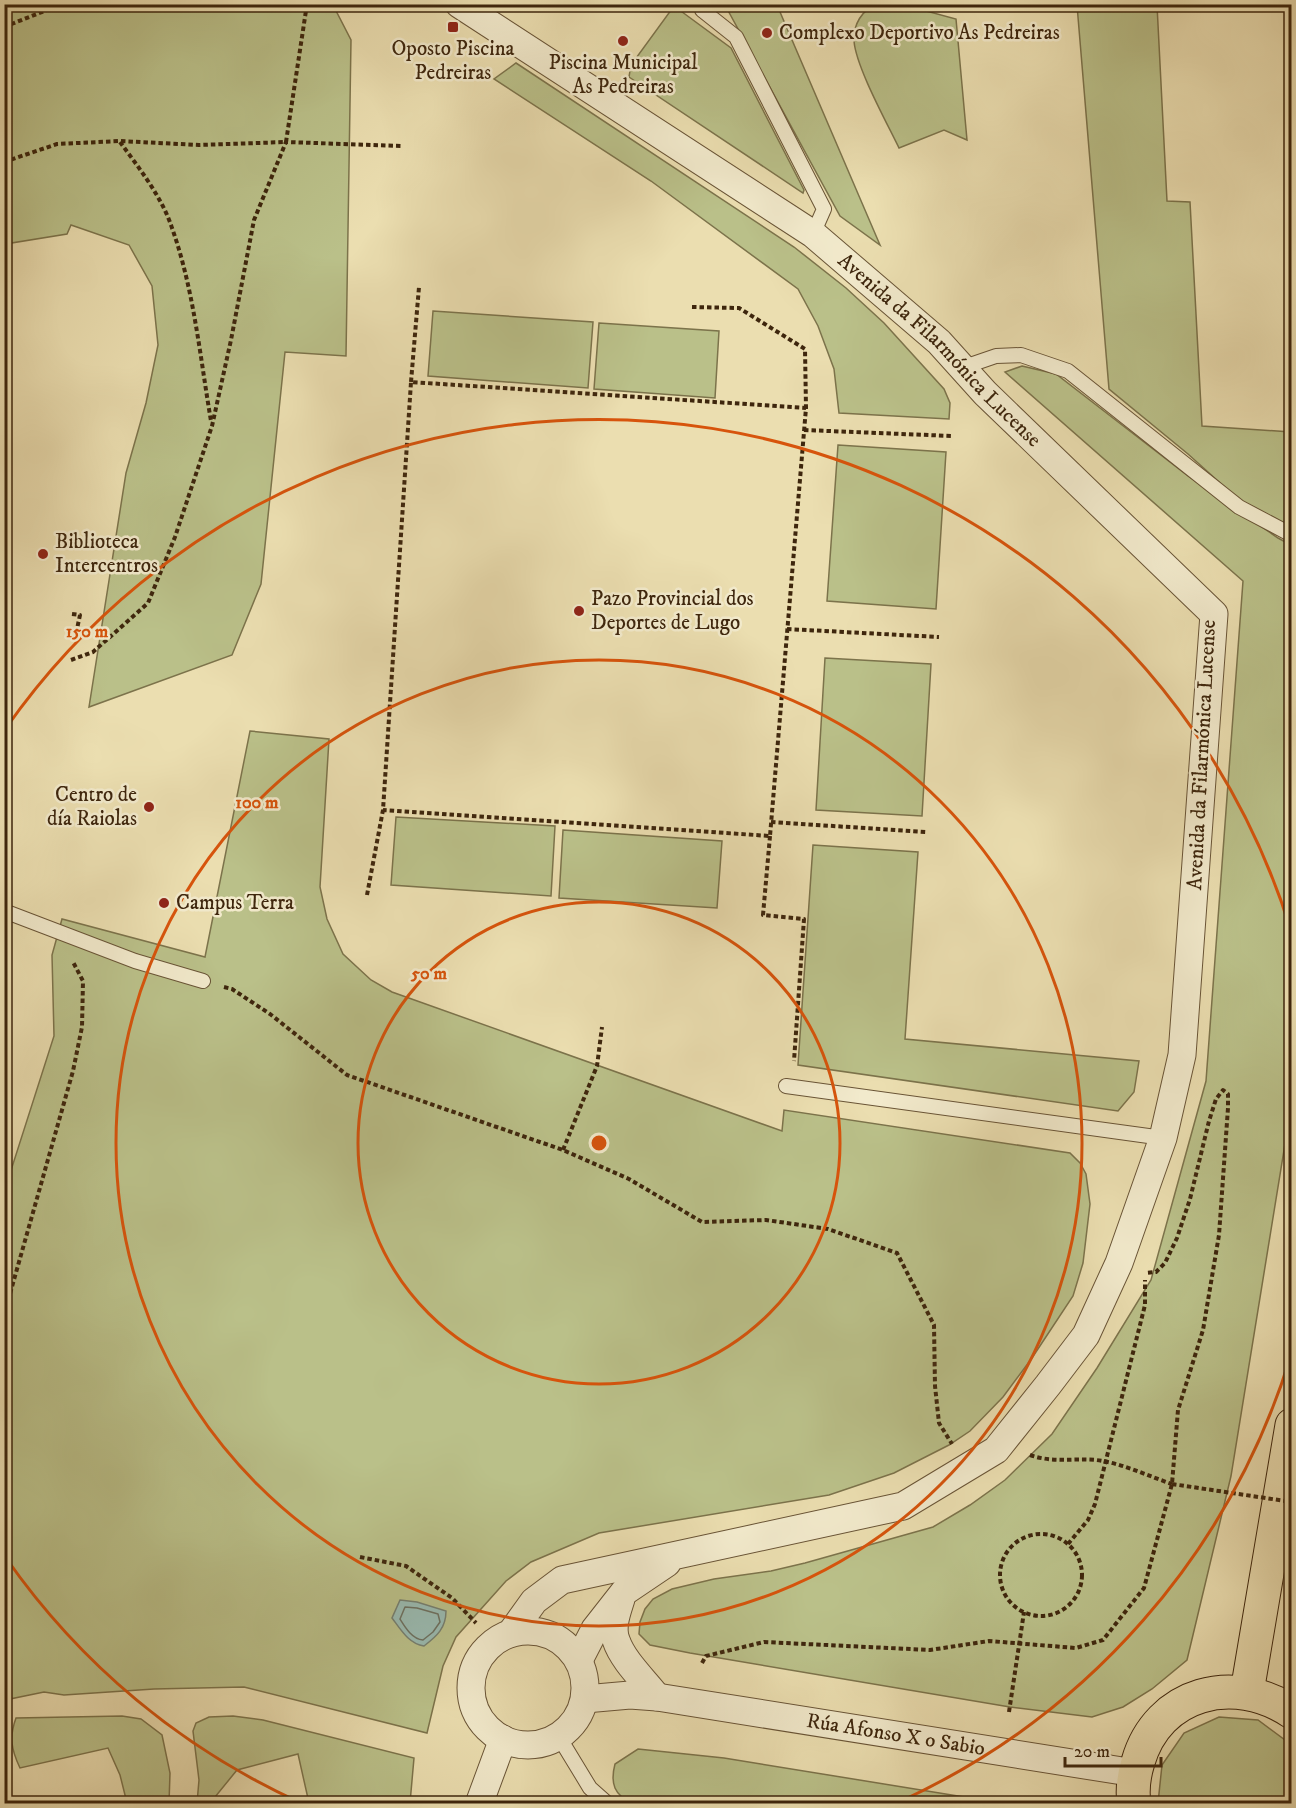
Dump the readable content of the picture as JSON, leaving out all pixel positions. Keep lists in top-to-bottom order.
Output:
{
  "streets": {
    "street": ["Avenida da Filarmónica Lucense", "Rúa Afonso X o Sabio"]
  },
  "crossings": [
    ["Avenida da Filarmónica Lucense", "Rúa Afonso X o Sabio"]
  ],
  "places": {
    "transit": ["Oposto Piscina Pedreiras"],
    "other": [
      "Complexo Deportivo As Pedreiras",
      "Piscina Municipal As Pedreiras",
      "Biblioteca Intercentros",
      "Pazo Provincial dos Deportes de Lugo",
      "Centro de día Raiolas",
      "Campus Terra"
    ]
  },
  "scale_bar": "20 m",
  "rings": ["150 m", "100 m", "50 m"]
}
